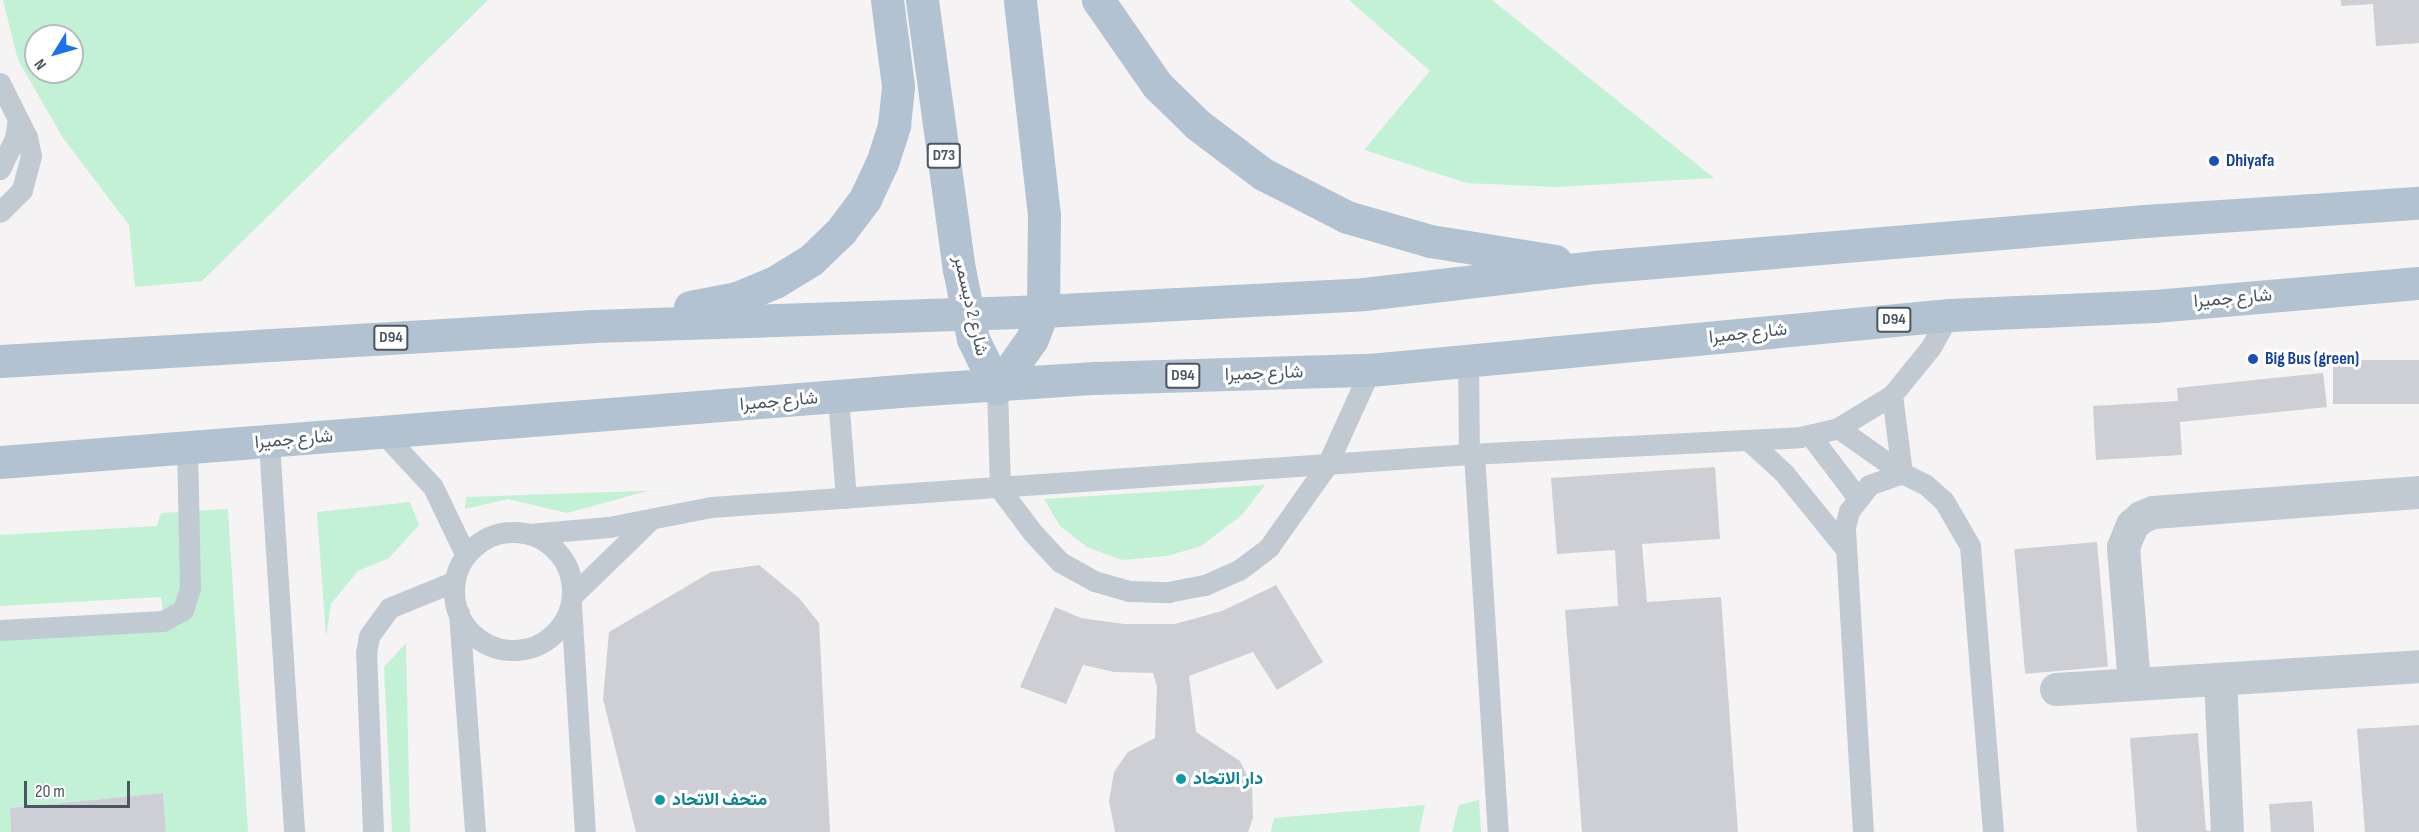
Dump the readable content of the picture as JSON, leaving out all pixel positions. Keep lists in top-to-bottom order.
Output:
{
  "streets": {
    "main road": [
      "D73",
      "شارع جميرا",
      "شارع 2 ديسمبر",
      "D94"
    ]
  },
  "crossings": [
    ["شارع جميرا", "شارع 2 ديسمبر"],
    ["شارع 2 ديسمبر", "D94"]
  ],
  "places": [
    "Dhiyafa",
    "Big Bus (green)",
    "دار الاتحاد",
    "متحف الاتحاد"
  ],
  "scale_bar": "20 m",
  "north": "bottom left"
}
